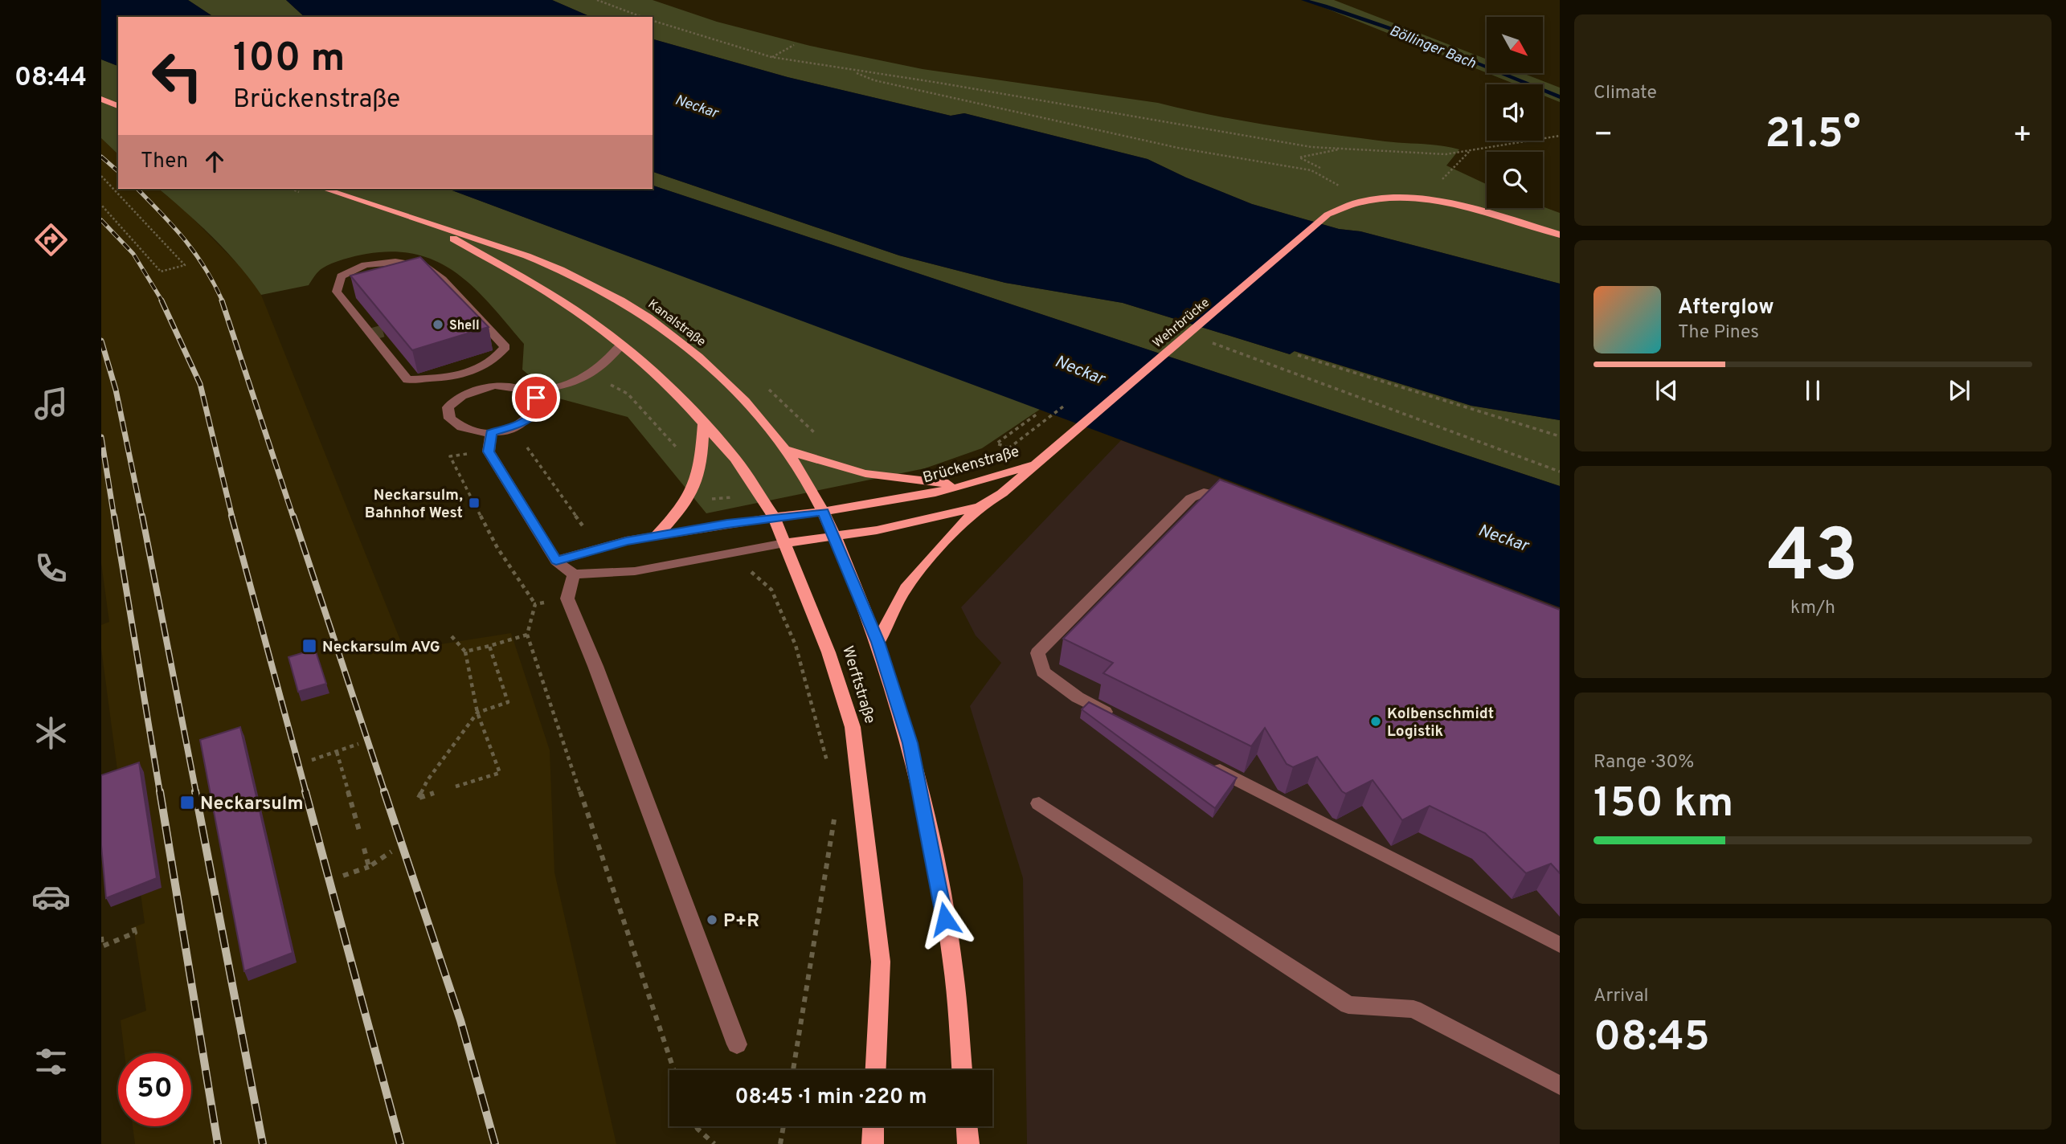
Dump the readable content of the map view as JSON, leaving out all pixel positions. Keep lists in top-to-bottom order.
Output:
{
  "streets": {
    "main road": [
      "Kanalstraße",
      "Wehrbrücke",
      "Brückenstraße",
      "Werftstraße"
    ]
  },
  "crossings": [
    ["Kanalstraße", "Brückenstraße"],
    ["Kanalstraße", "Werftstraße"],
    ["Wehrbrücke", "Brückenstraße"],
    ["Brückenstraße", "Werftstraße"]
  ],
  "water": ["Böllinger Bach", "Neckar"],
  "places": {
    "other": ["Shell", "Kolbenschmidt Logistik", "P+R"],
    "transit": ["Neckarsulm, Bahnhof West", "Neckarsulm AVG", "Neckarsulm"]
  },
  "north": "bottom right",
  "page": {
    "tabs": "08:44",
    "tile": [
      "Climate",
      ["43", "km/h"],
      ["Range · 30%", "150 km"],
      ["Arrival", "08:45"]
    ],
    "turn": ["100 m", "Brückenstraße"],
    "heat": ["−", "21.5°", "+"],
    "then": "Then",
    "song": ["Afterglow", "The Pines"],
    "limit": "50",
    "trip": "08:45 · 1 min · 220 m"
  }
}
